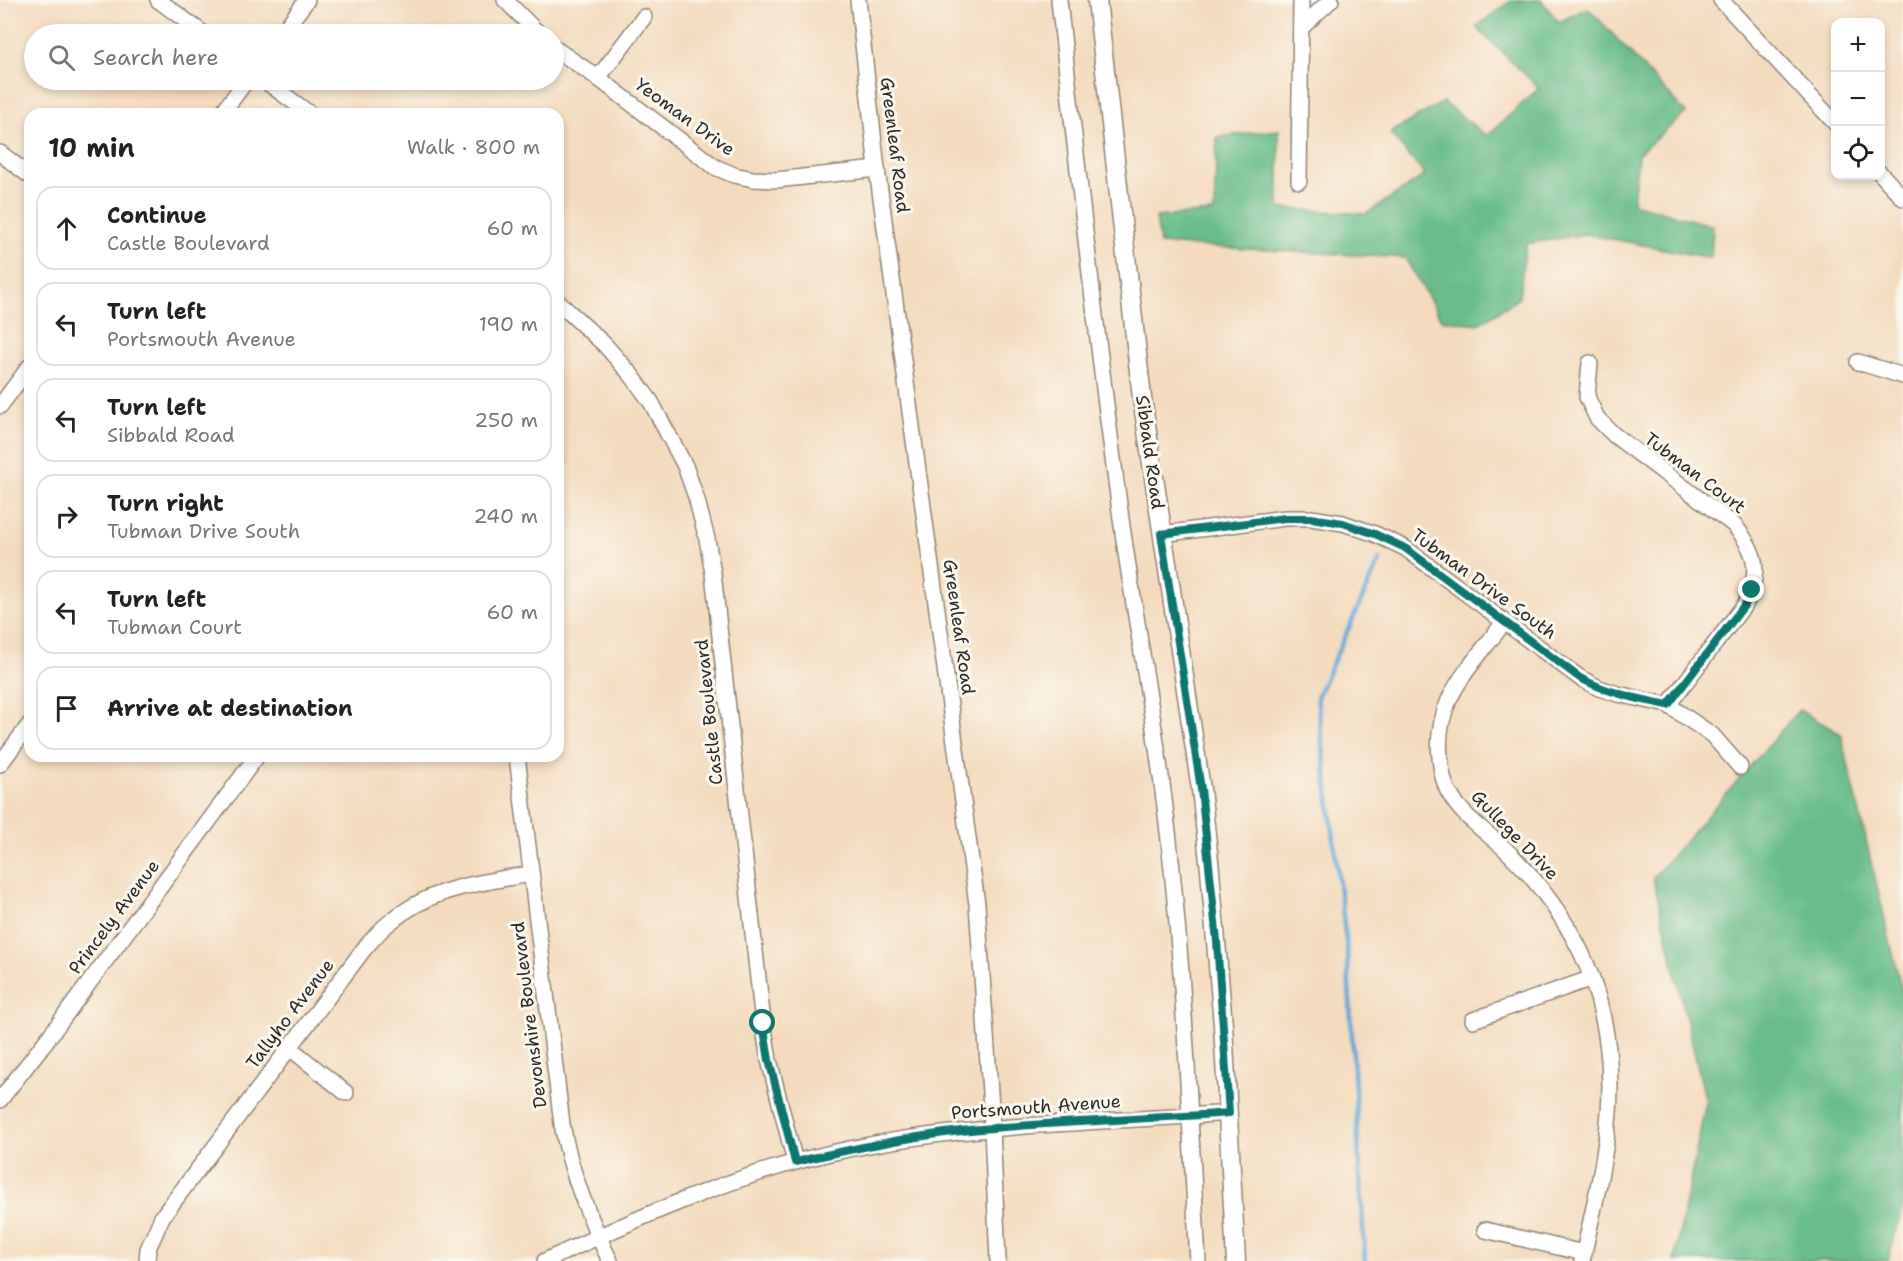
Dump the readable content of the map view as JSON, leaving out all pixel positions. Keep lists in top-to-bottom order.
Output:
{
  "streets": {
    "street": [
      "Yeoman Drive",
      "Greenleaf Road",
      "Sibbald Road",
      "Tubman Court",
      "Tubman Drive South",
      "Castle Boulevard",
      "Gullege Drive",
      "Princely Avenue",
      "Tallyho Avenue",
      "Devonshire Boulevard",
      "Portsmouth Avenue"
    ]
  },
  "crossings": [
    ["Yeoman Drive", "Greenleaf Road"],
    ["Greenleaf Road", "Portsmouth Avenue"],
    ["Sibbald Road", "Tubman Drive South"],
    ["Sibbald Road", "Portsmouth Avenue"],
    ["Tubman Court", "Tubman Drive South"],
    ["Tubman Drive South", "Gullege Drive"],
    ["Castle Boulevard", "Portsmouth Avenue"],
    ["Tallyho Avenue", "Devonshire Boulevard"],
    ["Devonshire Boulevard", "Portsmouth Avenue"]
  ],
  "page": {
    "map_buttons": ["+", "−"],
    "search": "Search here",
    "heading": ["10 min", "Walk · 800 m"],
    "list": [
      ["Continue", "Castle Boulevard", "60 m"],
      ["Turn left", "Portsmouth Avenue", "190 m"],
      ["Turn left", "Sibbald Road", "250 m"],
      ["Turn right", "Tubman Drive South", "240 m"],
      ["Turn left", "Tubman Court", "60 m"],
      "Arrive at destination"
    ]
  }
}
